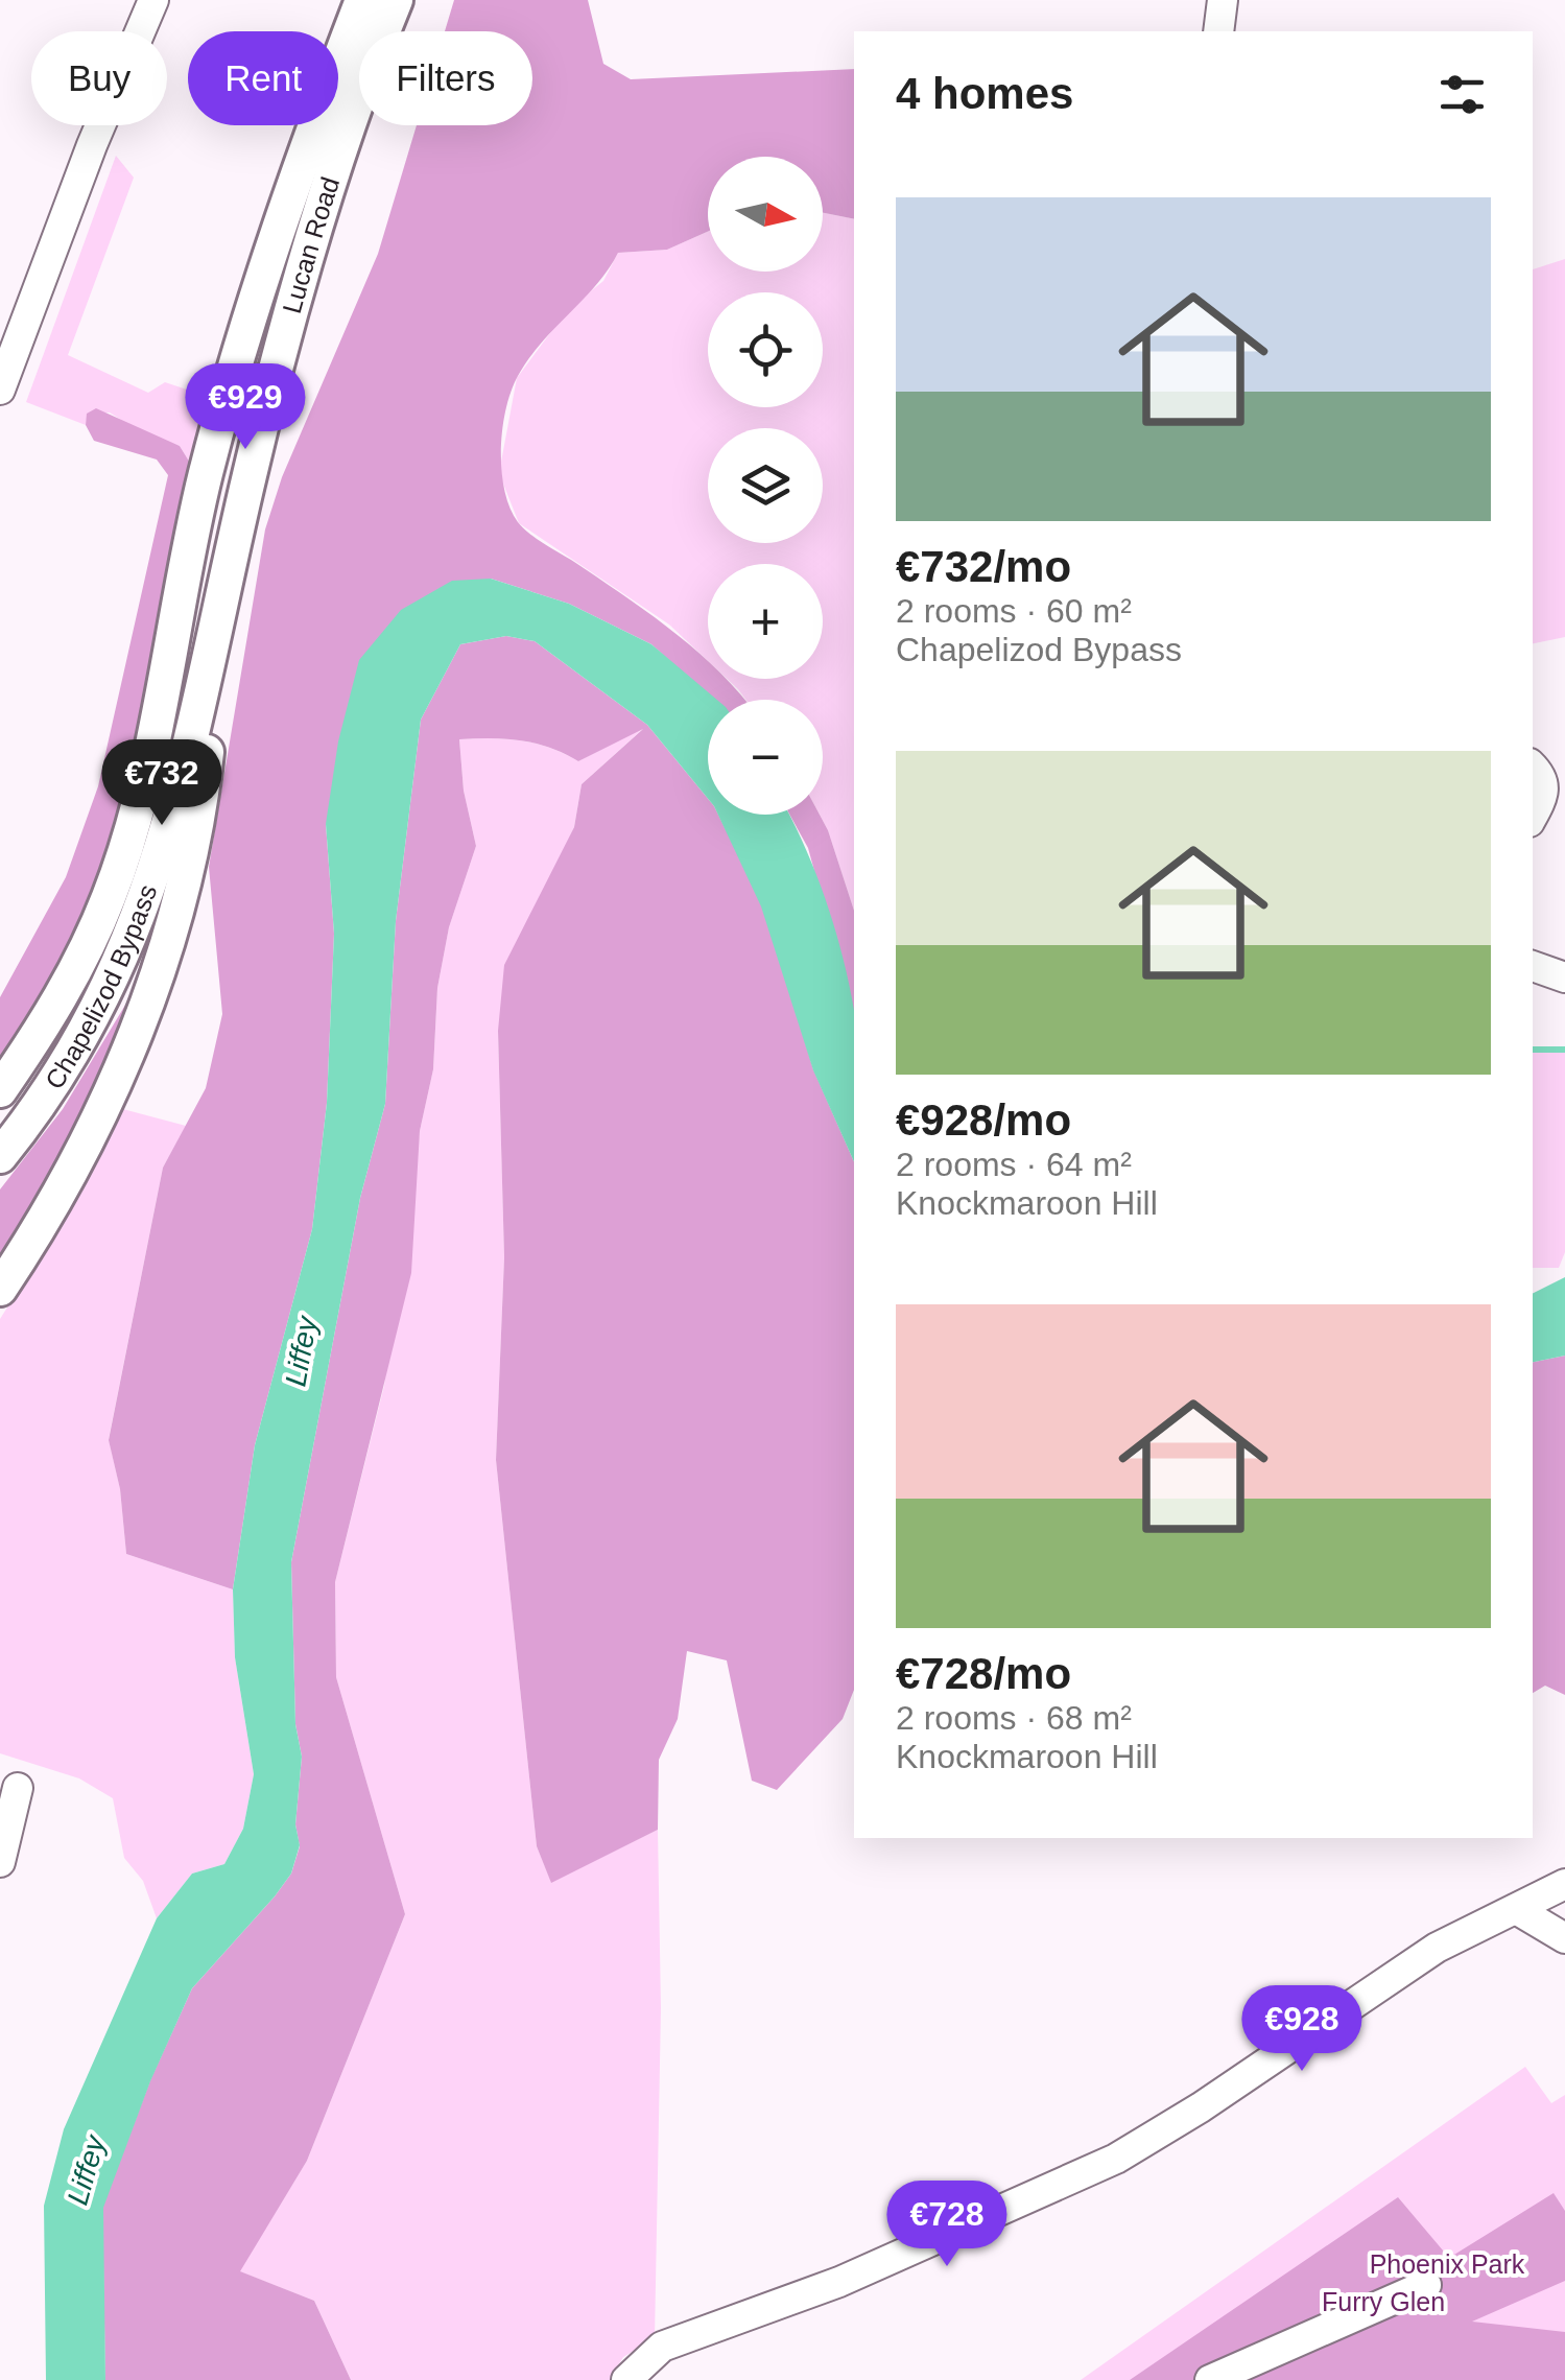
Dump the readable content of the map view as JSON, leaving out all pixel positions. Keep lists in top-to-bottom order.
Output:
{
  "streets": {
    "main road": ["Lucan Road", "Chapelizod Bypass"]
  },
  "crossings": [
    ["Lucan Road", "Chapelizod Bypass"]
  ],
  "water": ["Liffey"],
  "parks": ["Phoenix Park", "Furry Glen"],
  "north": "right",
  "page": {
    "chip": ["Buy", "Rent", "Filters"],
    "heading": "4 homes",
    "map_buttons": ["+", "−"],
    "list": [
      {
        "name": "€732/mo",
        "note": "2 rooms · 60 m² · Chapelizod Bypass"
      },
      {
        "name": "€928/mo",
        "note": "2 rooms · 64 m² · Knockmaroon Hill"
      },
      {
        "name": "€728/mo",
        "note": "2 rooms · 68 m² · Knockmaroon Hill"
      }
    ],
    "price": [
      "€929",
      "€732",
      "€928",
      "€728"
    ]
  }
}
